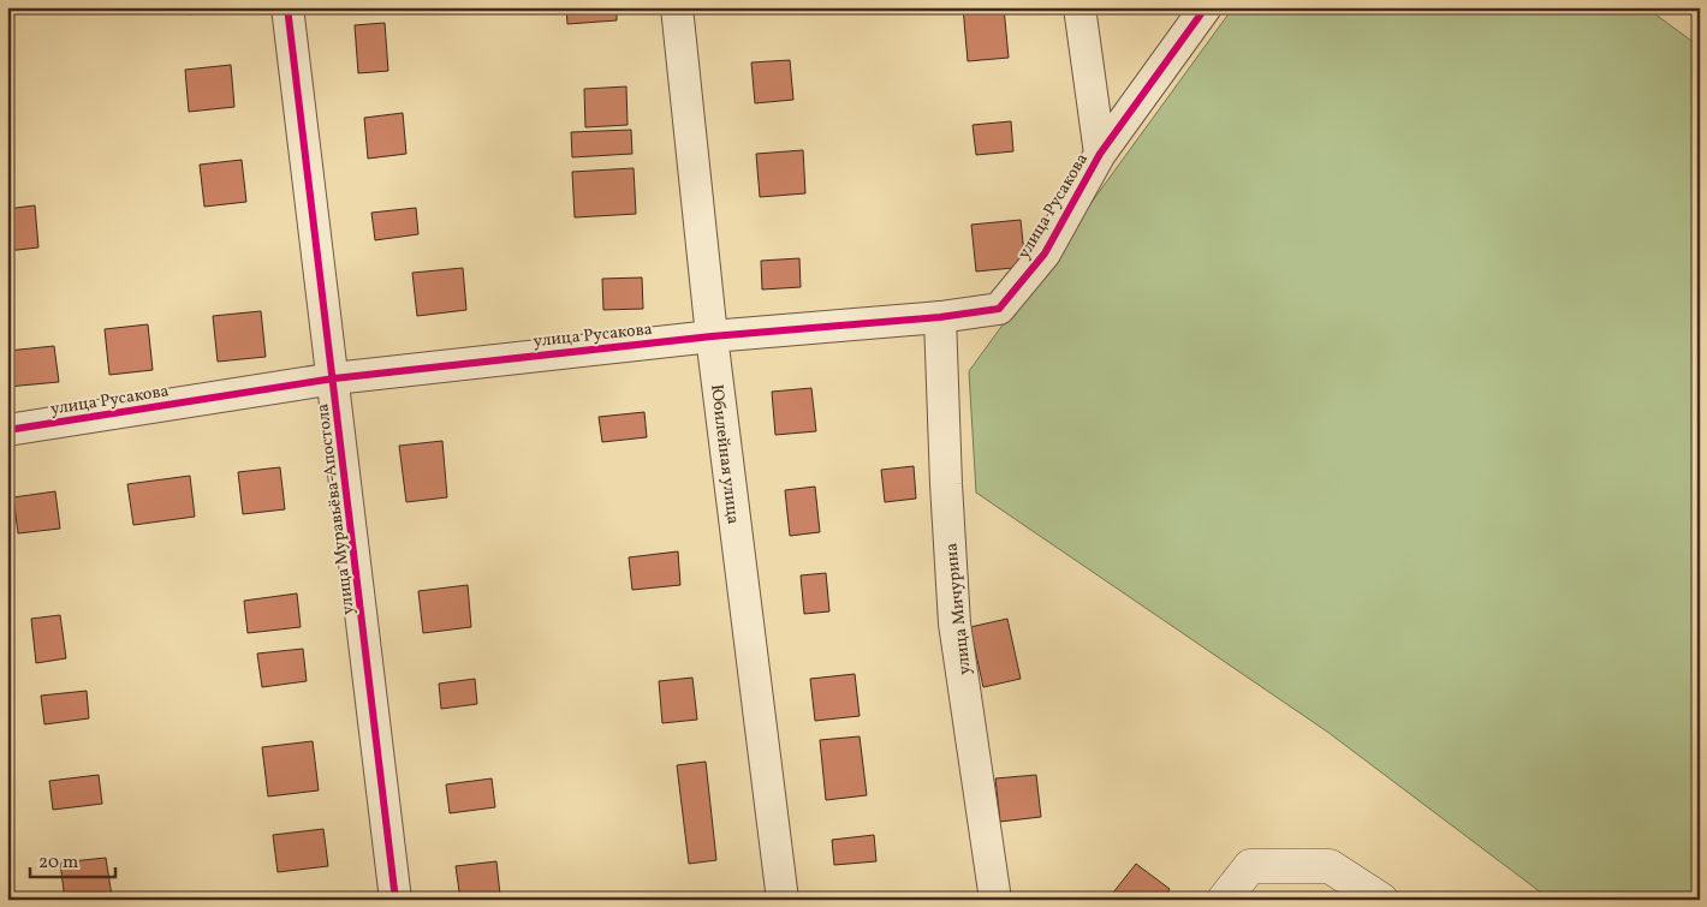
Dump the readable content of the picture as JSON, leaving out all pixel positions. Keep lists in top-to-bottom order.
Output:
{
  "streets": {
    "street": [
      "улица Русакова",
      "Юбилейная улица",
      "улица Муравьёва-Апостола",
      "улица Мичурина"
    ]
  },
  "crossings": [
    ["улица Русакова", "Юбилейная улица"],
    ["улица Русакова", "улица Муравьёва-Апостола"],
    ["улица Русакова", "улица Мичурина"]
  ],
  "scale_bar": "20 m"
}
